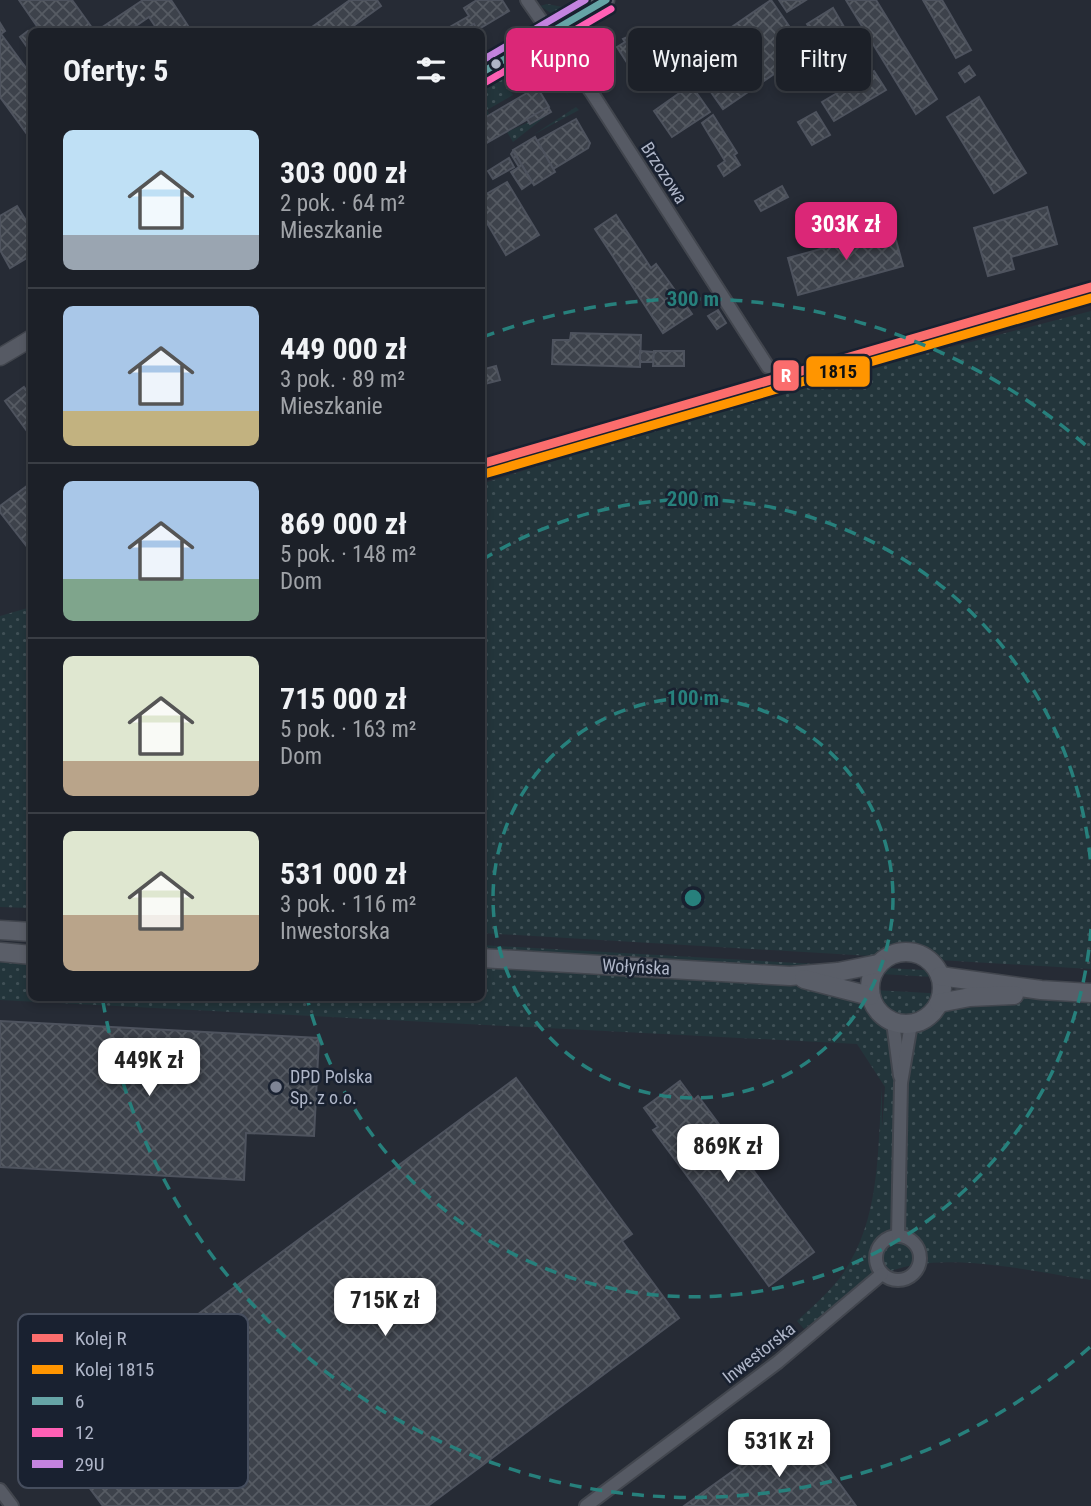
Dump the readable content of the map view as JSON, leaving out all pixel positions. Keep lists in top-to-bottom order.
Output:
{
  "streets": {
    "main road": ["Wołyńska"],
    "street": ["Brzozowa", "Inwestorska"]
  },
  "places": ["DPD Polska Sp. z o.o."],
  "lines": [
    "transit line 6",
    "transit line 29U",
    "transit line 12",
    "rail line R",
    "rail line 1815"
  ],
  "legend": [
    "Kolej R",
    "Kolej 1815",
    "6",
    "12",
    "29U"
  ],
  "page": {
    "chip": ["Kupno", "Wynajem", "Filtry"],
    "heading": "Oferty: 5",
    "list": [
      {
        "name": "303 000 zł",
        "note": "2 pok. · 64 m² · Mieszkanie"
      },
      {
        "name": "449 000 zł",
        "note": "3 pok. · 89 m² · Mieszkanie"
      },
      {
        "name": "869 000 zł",
        "note": "5 pok. · 148 m² · Dom"
      },
      {
        "name": "715 000 zł",
        "note": "5 pok. · 163 m² · Dom"
      },
      {
        "name": "531 000 zł",
        "note": "3 pok. · 116 m² · Inwestorska"
      }
    ],
    "price": [
      "303K zł",
      "449K zł",
      "869K zł",
      "715K zł",
      "531K zł"
    ]
  },
  "rings": ["300 m", "200 m", "100 m"]
}
